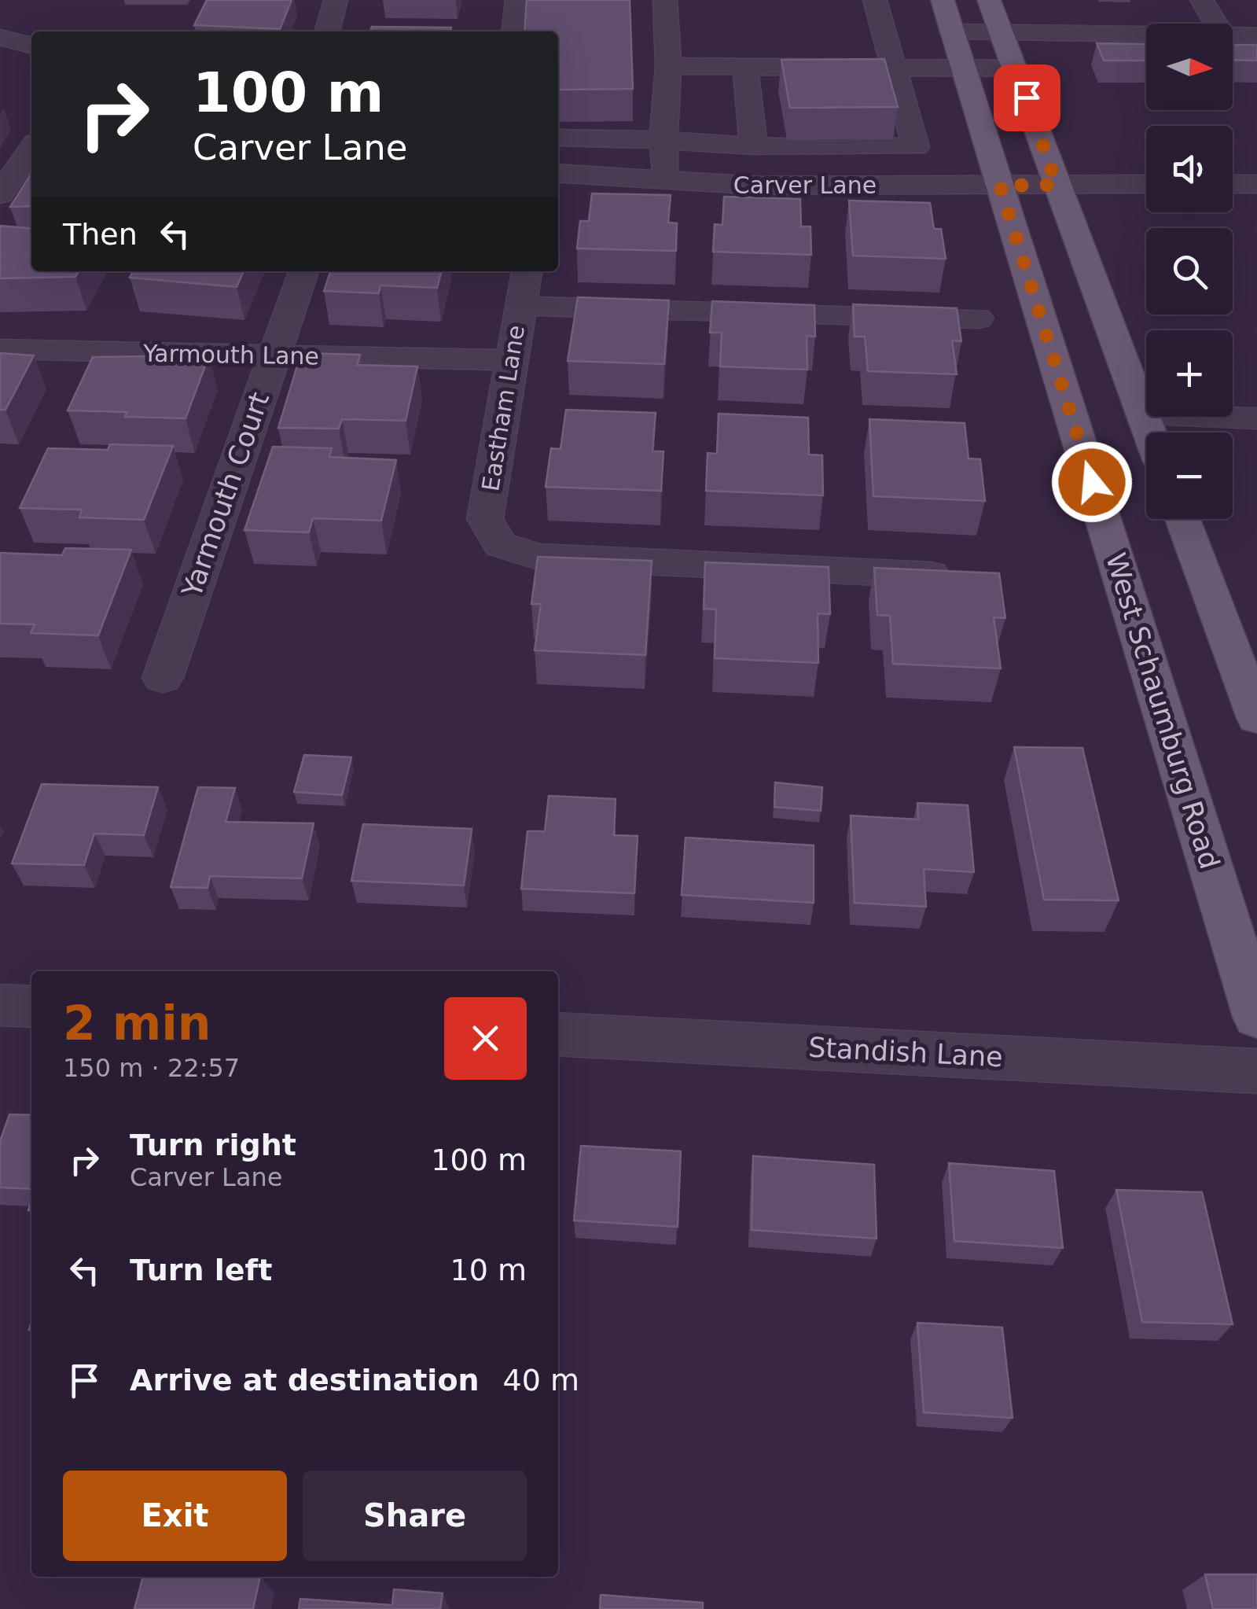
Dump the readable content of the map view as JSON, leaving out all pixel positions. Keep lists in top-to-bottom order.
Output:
{
  "streets": {
    "main road": ["West Schaumburg Road"],
    "street": [
      "Carver Lane",
      "Yarmouth Lane",
      "Eastham Lane",
      "Yarmouth Court",
      "Standish Lane"
    ]
  },
  "crossings": [
    ["Carver Lane", "West Schaumburg Road"],
    ["Yarmouth Lane", "Eastham Lane"],
    ["Yarmouth Lane", "Yarmouth Court"]
  ],
  "north": "right",
  "page": {
    "map_buttons": ["+", "−"],
    "turn": ["100 m", "Carver Lane"],
    "then": "Then",
    "heading": ["2 min", "150 m · 22:57"],
    "list": [
      {
        "name": "Turn right",
        "note": "Carver Lane",
        "value": "100 m"
      },
      {
        "name": "Turn left",
        "value": "10 m"
      },
      {
        "name": "Arrive at destination",
        "value": "40 m"
      }
    ],
    "buttons": ["Exit", "Share"]
  }
}
